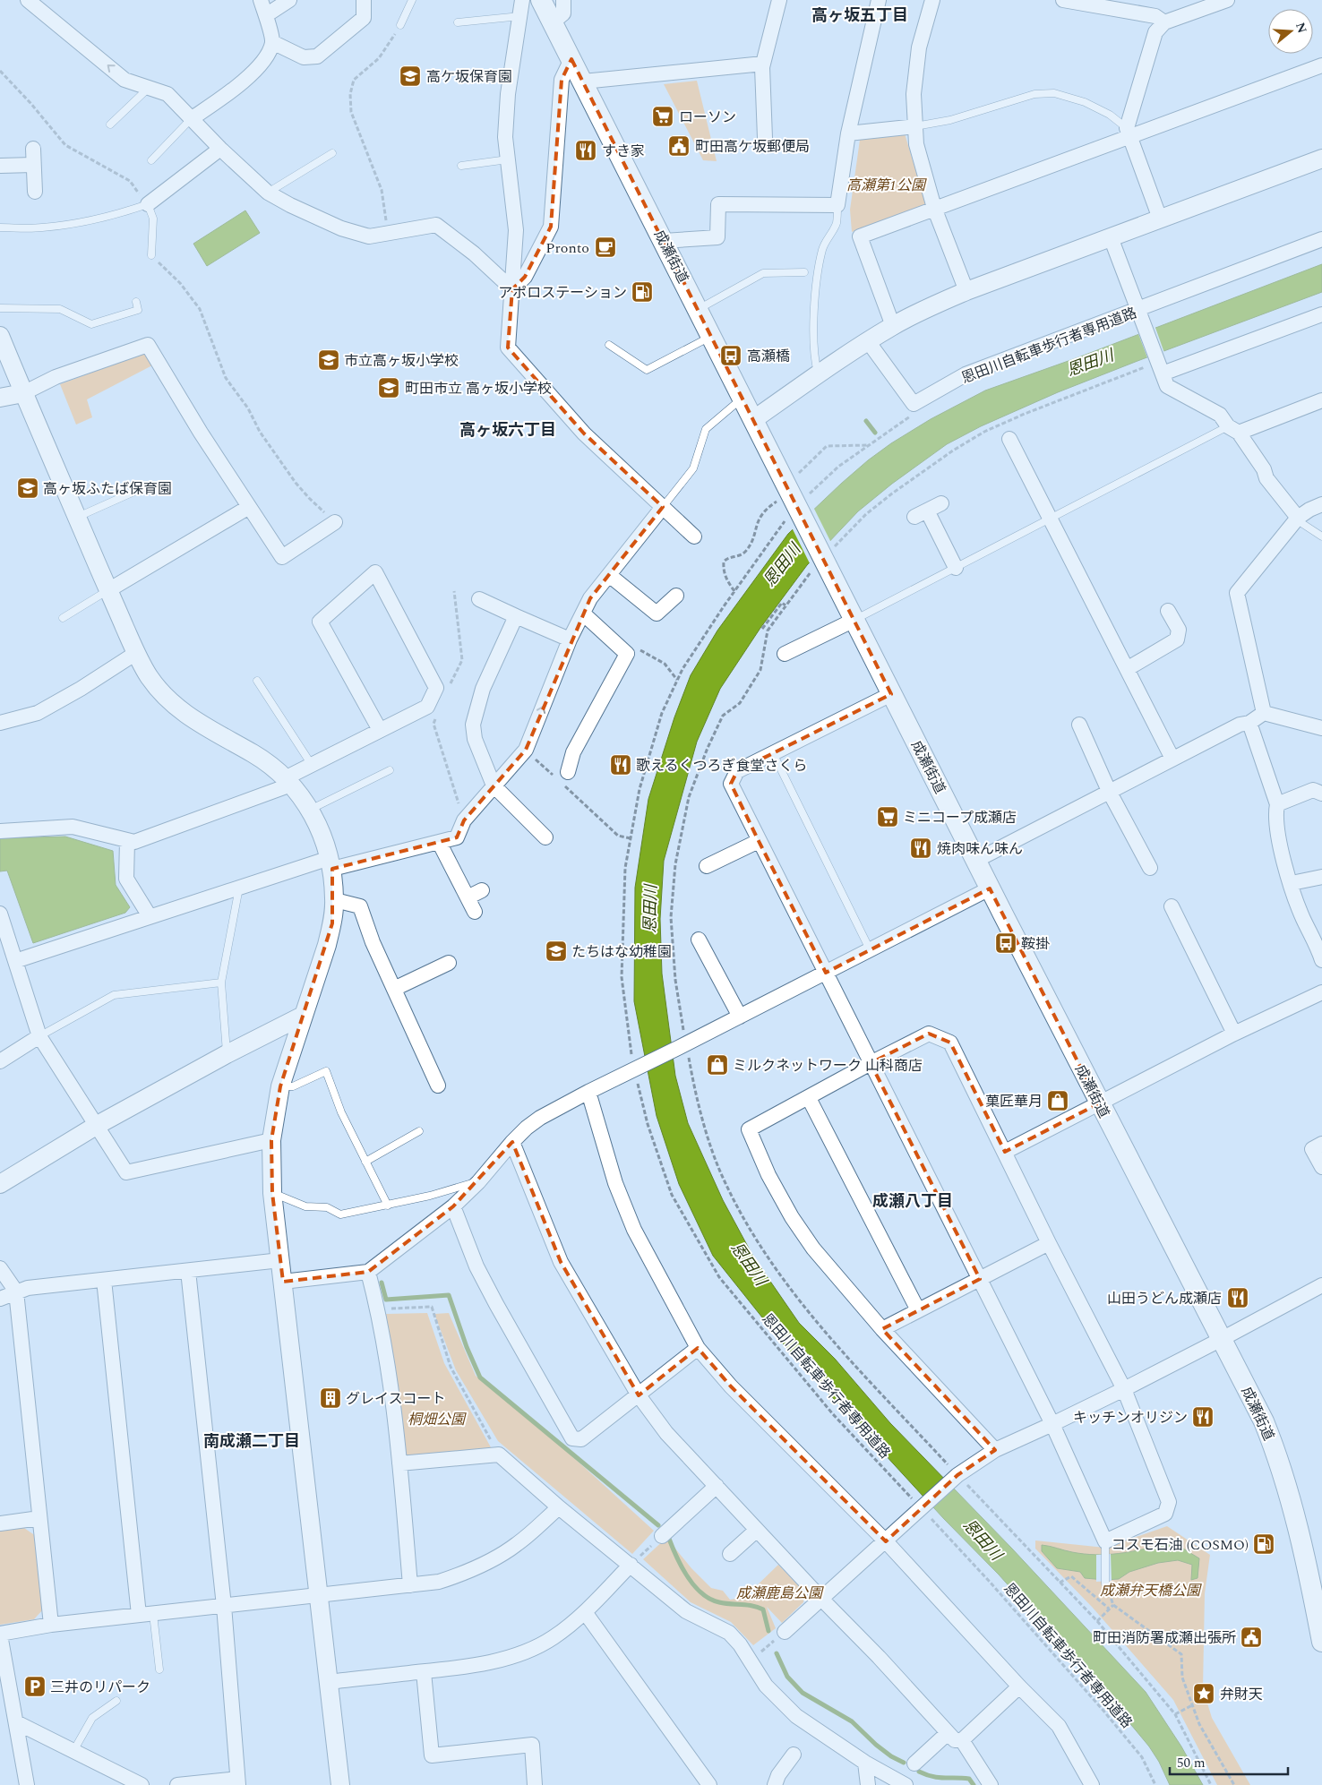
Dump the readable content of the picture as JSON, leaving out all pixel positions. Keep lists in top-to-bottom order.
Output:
{
  "streets": {
    "main road": ["成瀬街道"],
    "path": ["恩田川自転車歩行者専用道路"]
  },
  "crossings": [
    ["成瀬街道", "恩田川自転車歩行者専用道路"]
  ],
  "districts": [
    "高ヶ坂五丁目",
    "高ヶ坂六丁目",
    "成瀬八丁目",
    "南成瀬二丁目"
  ],
  "water": ["恩田川"],
  "parks": [
    "高瀬第1公園",
    "桐畑公園",
    "成瀬弁天橋公園",
    "成瀬鹿島公園"
  ],
  "places": {
    "school or university": [
      "高ケ坂保育園",
      "市立高ヶ坂小学校",
      "町田市立 高ヶ坂小学校",
      "高ヶ坂ふたば保育園",
      "たちはな幼稚園"
    ],
    "supermarket": ["ローソン", "ミニコープ成瀬店"],
    "public building": ["町田高ケ坂郵便局", "町田消防署成瀬出張所"],
    "restaurant": [
      "すき家",
      "歌えるくつろぎ食堂さくら",
      "焼肉味ん味ん",
      "山田うどん成瀬店",
      "キッチンオリジン"
    ],
    "cafe": ["Pronto"],
    "fuel station": ["アポロステーション", "コスモ石油 (COSMO)"],
    "bus stop": ["高瀬橋", "鞍掛"],
    "shop": ["ミルクネットワーク 山科商店", "菓匠華月"],
    "building": ["グレイスコート"],
    "parking": ["三井のリパーク"],
    "place": ["弁財天"]
  },
  "scale_bar": "50 m",
  "north": "right"
}
